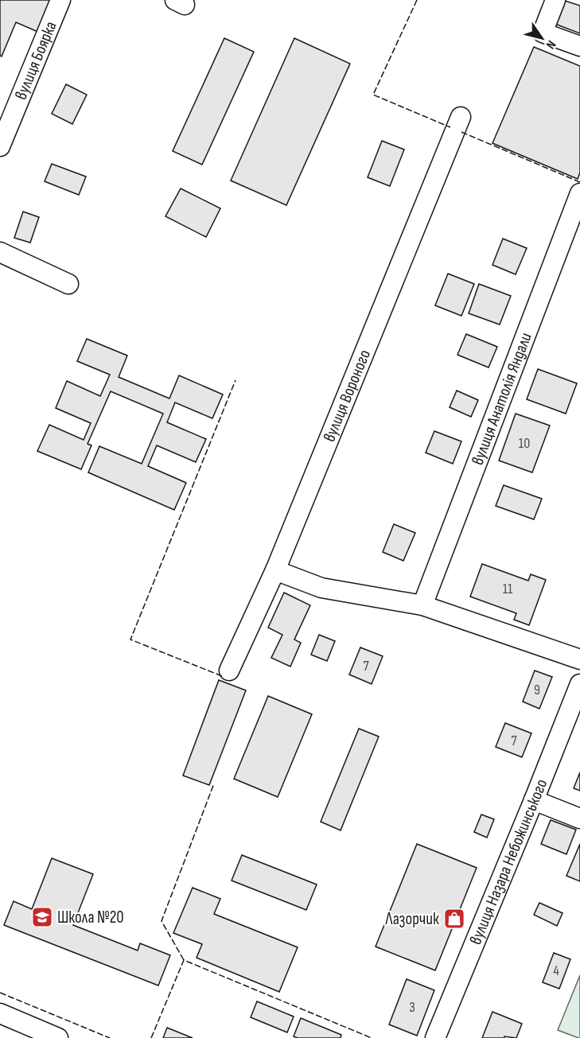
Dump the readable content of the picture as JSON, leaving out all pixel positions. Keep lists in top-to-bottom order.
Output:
{
  "streets": {
    "street": [
      "вулиця Боярка",
      "вулиця Вороного",
      "вулиця Анатолія Яндали",
      "вулиця Назара Небожинського"
    ]
  },
  "places": {
    "school or university": ["Школа №20"],
    "shop": ["Лазорчик"]
  },
  "house_numbers": [
    "10",
    "11",
    "7",
    "9",
    "7",
    "4",
    "3"
  ],
  "north": "bottom right"
}
